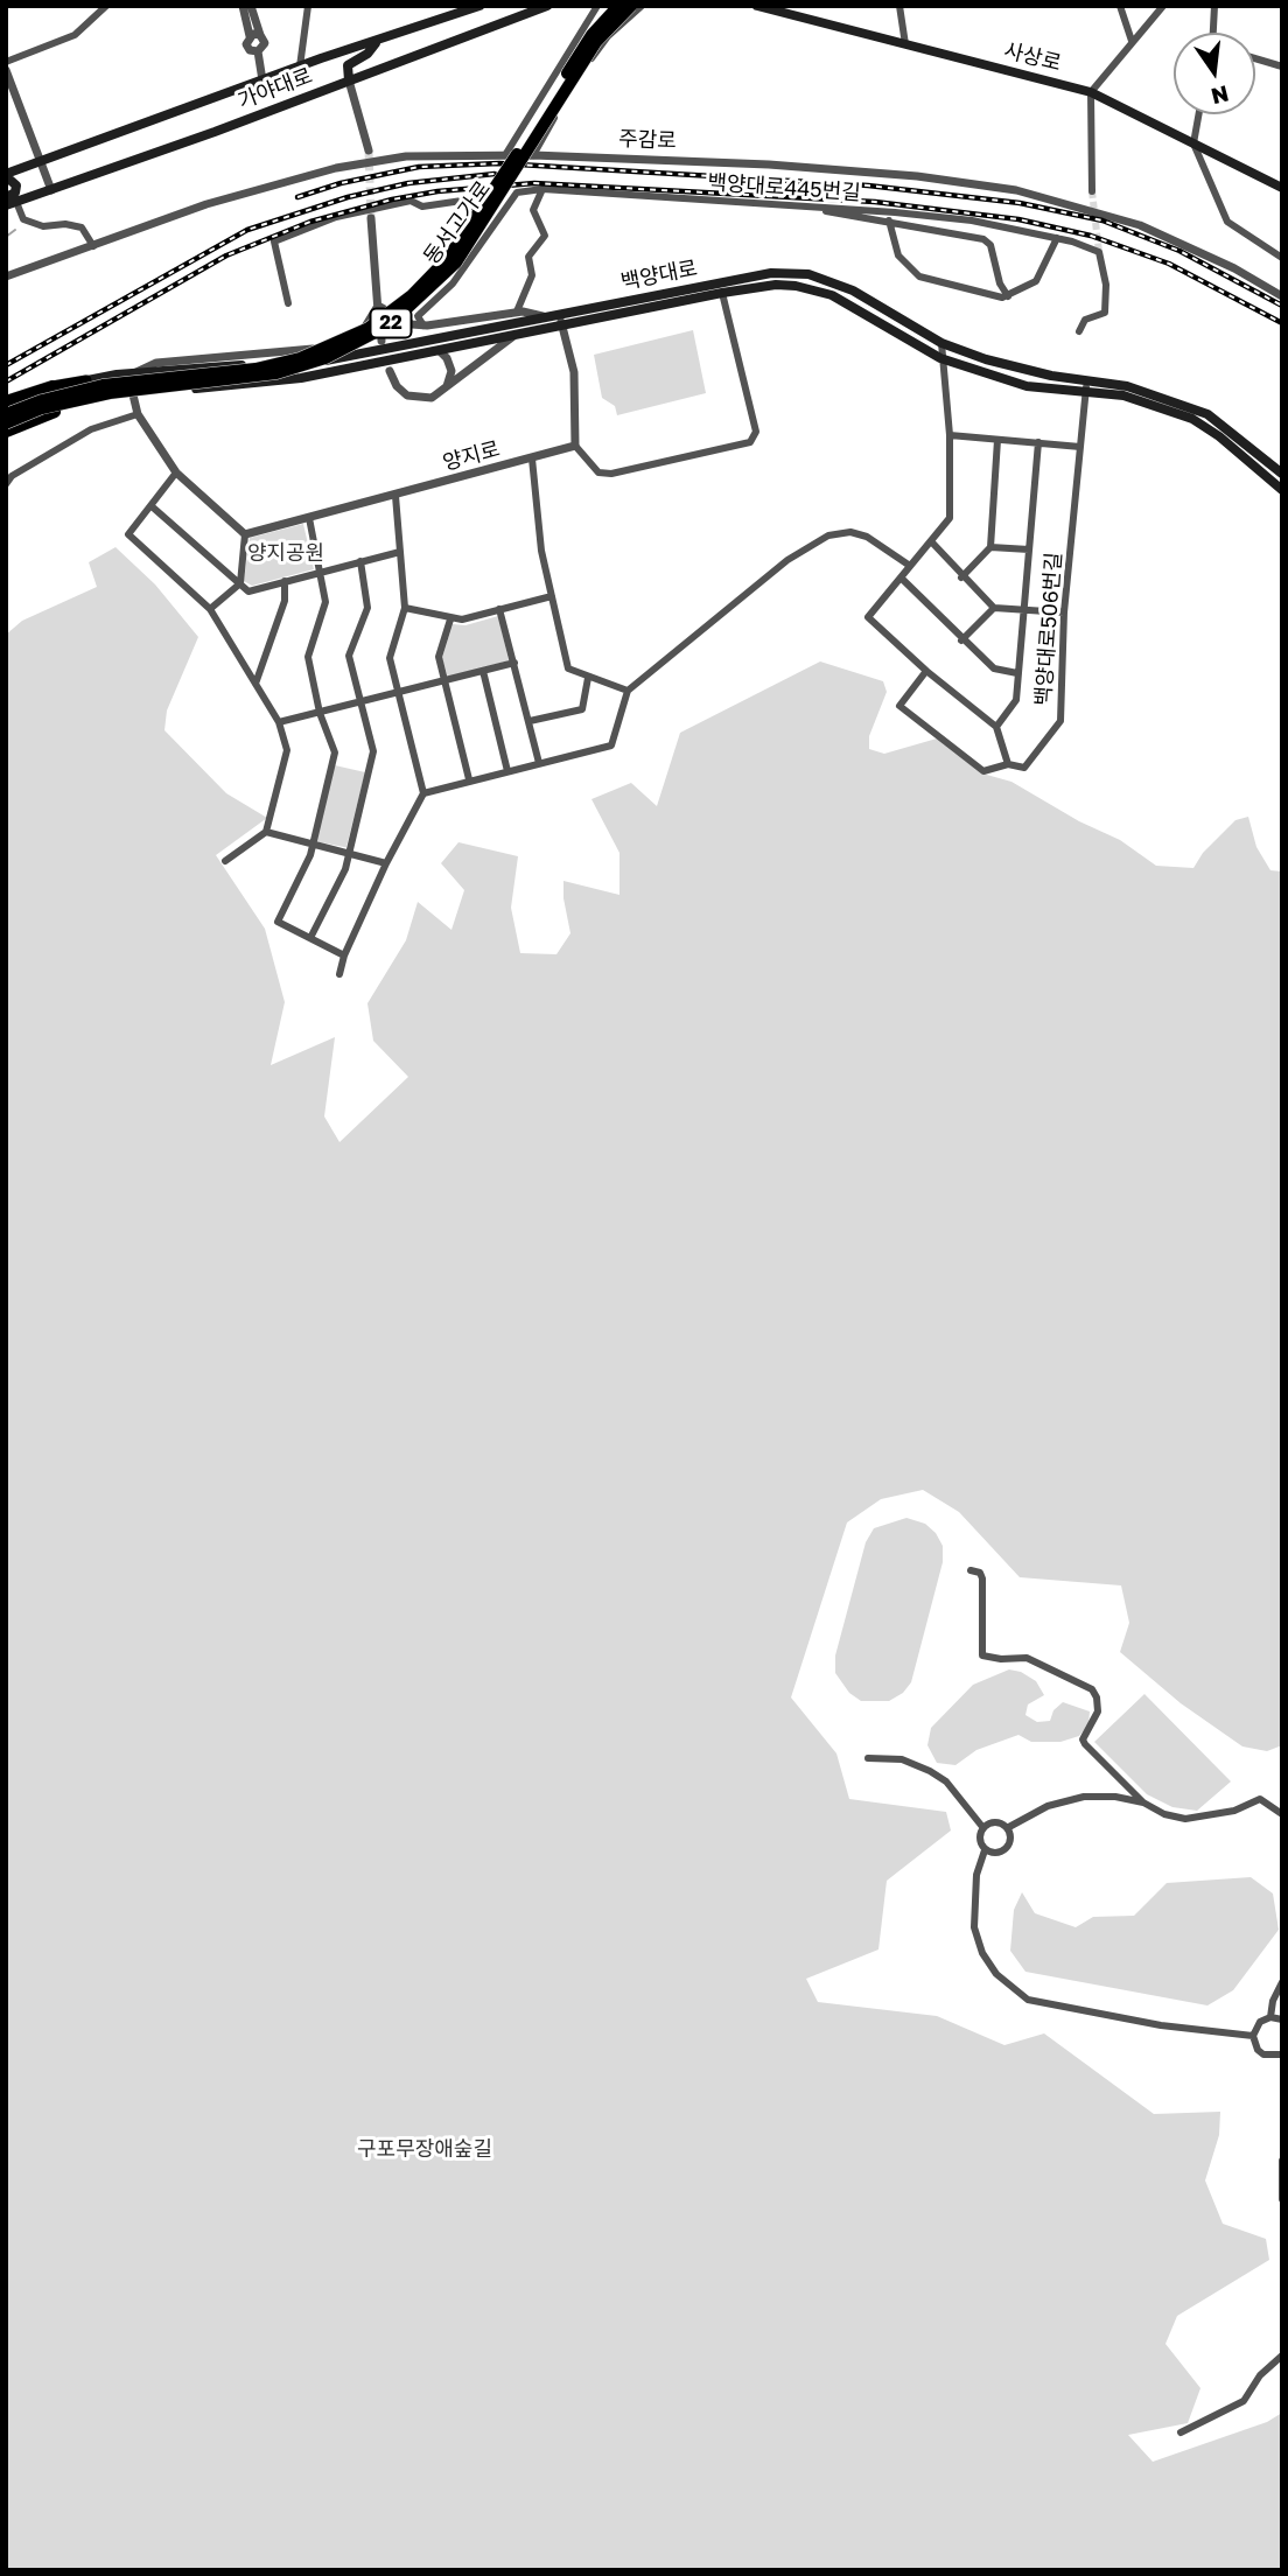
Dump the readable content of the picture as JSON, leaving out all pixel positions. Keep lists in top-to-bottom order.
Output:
{
  "streets": {
    "highway": ["동서고가로", "22"],
    "main road": ["사상로", "가야대로", "백양대로"],
    "street": [
      "주감로",
      "백양대로445번길",
      "양지로",
      "백양대로506번길"
    ]
  },
  "crossings": [
    ["동서고가로", "백양대로"],
    ["백양대로", "양지로"],
    ["백양대로", "백양대로506번길"]
  ],
  "parks": ["양지공원", "구포무장애숲길"],
  "north": "bottom"
}
